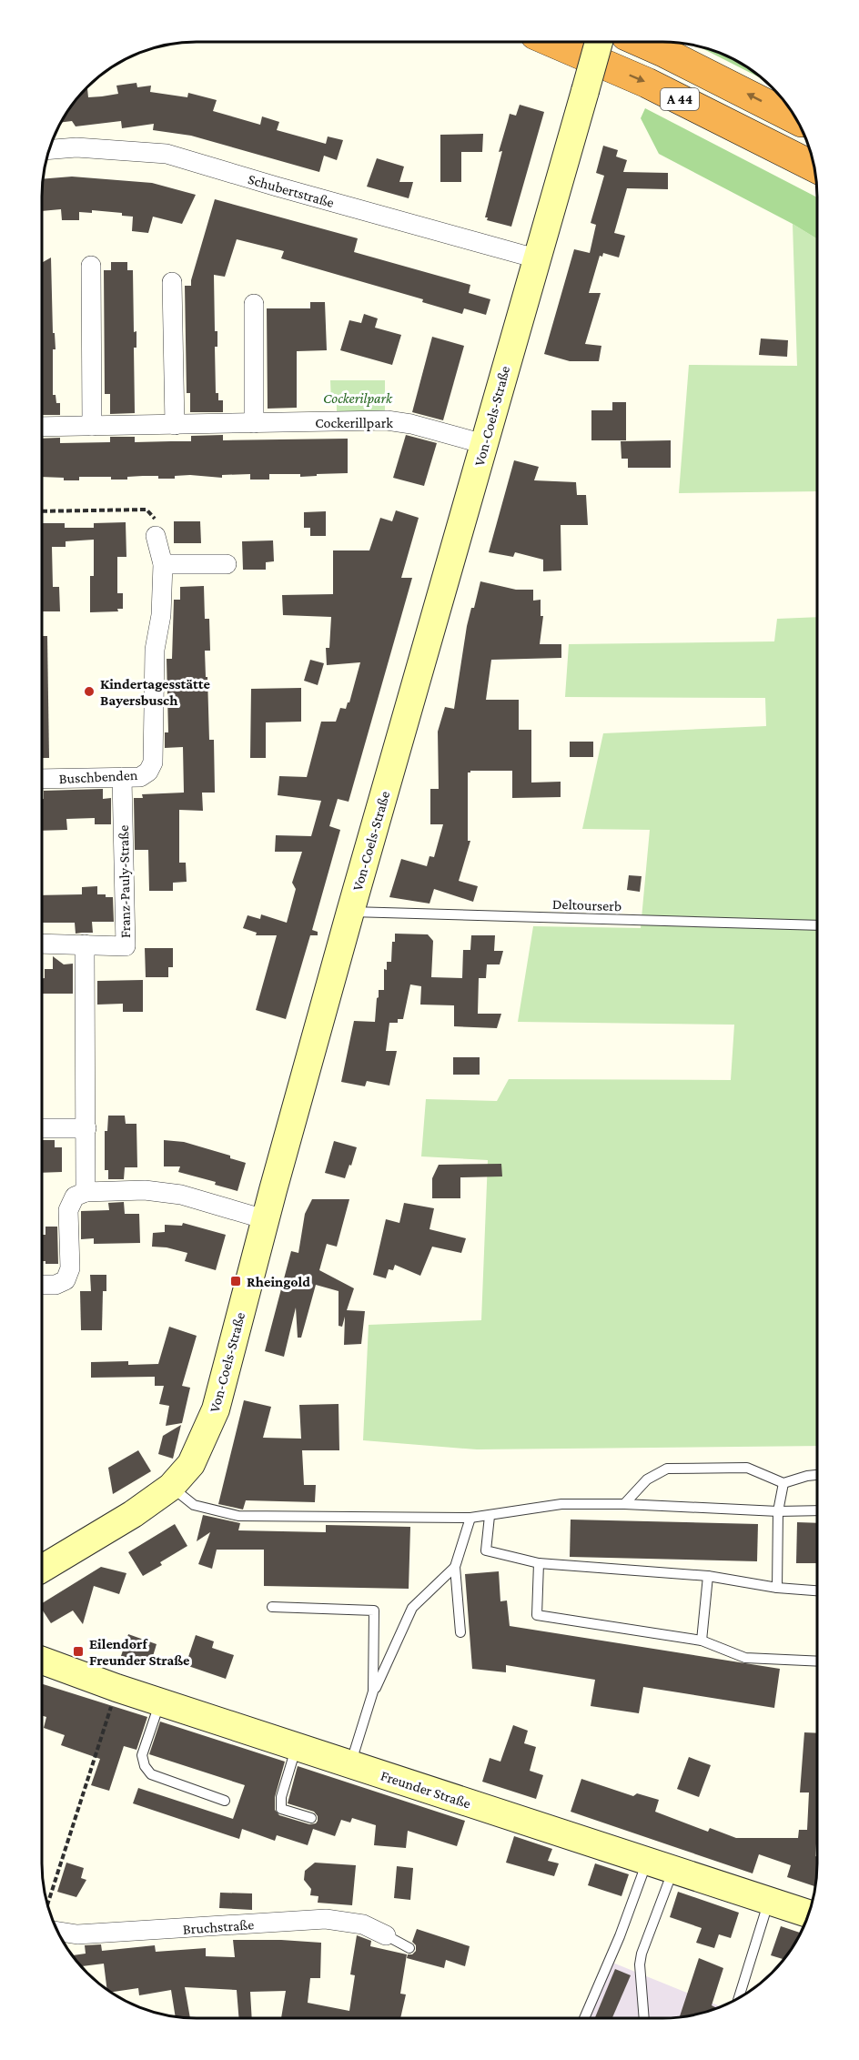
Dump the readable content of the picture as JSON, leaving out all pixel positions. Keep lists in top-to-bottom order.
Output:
{
  "streets": {
    "highway": ["A 44"],
    "main road": ["Von-Coels-Straße", "Freunder Straße"],
    "street": [
      "Schubertstraße",
      "Cockerillpark",
      "Buschbenden",
      "Franz-Pauly-Straße",
      "Bruchstraße"
    ],
    "lane": ["Deltourserb"]
  },
  "crossings": [
    ["Schubertstraße", "Von-Coels-Straße"],
    ["Von-Coels-Straße", "Cockerillpark"],
    ["Von-Coels-Straße", "Deltourserb"],
    ["Buschbenden", "Franz-Pauly-Straße"]
  ],
  "parks": ["Cockerilpark"],
  "places": {
    "other": ["Kindertagesstätte Bayersbusch"],
    "transit": ["Rheingold", "Eilendorf Freunder Straße"]
  }
}
